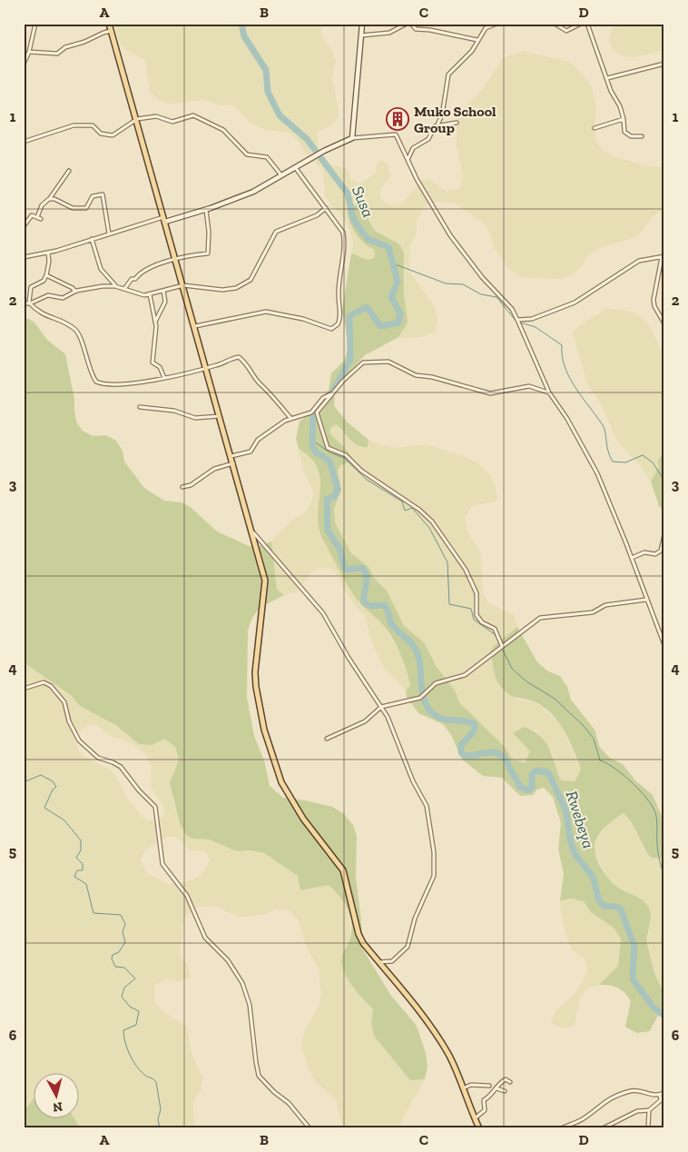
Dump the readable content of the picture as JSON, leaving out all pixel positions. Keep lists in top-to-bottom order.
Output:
{
  "water": ["Susa", "Rwebeya"],
  "places": {
    "building": ["Muko School Group"]
  },
  "north": "bottom",
  "grid": {
    "columns": [
      "A",
      "B",
      "C",
      "D"
    ],
    "rows": [
      "1",
      "2",
      "3",
      "4",
      "5",
      "6"
    ]
  }
}
